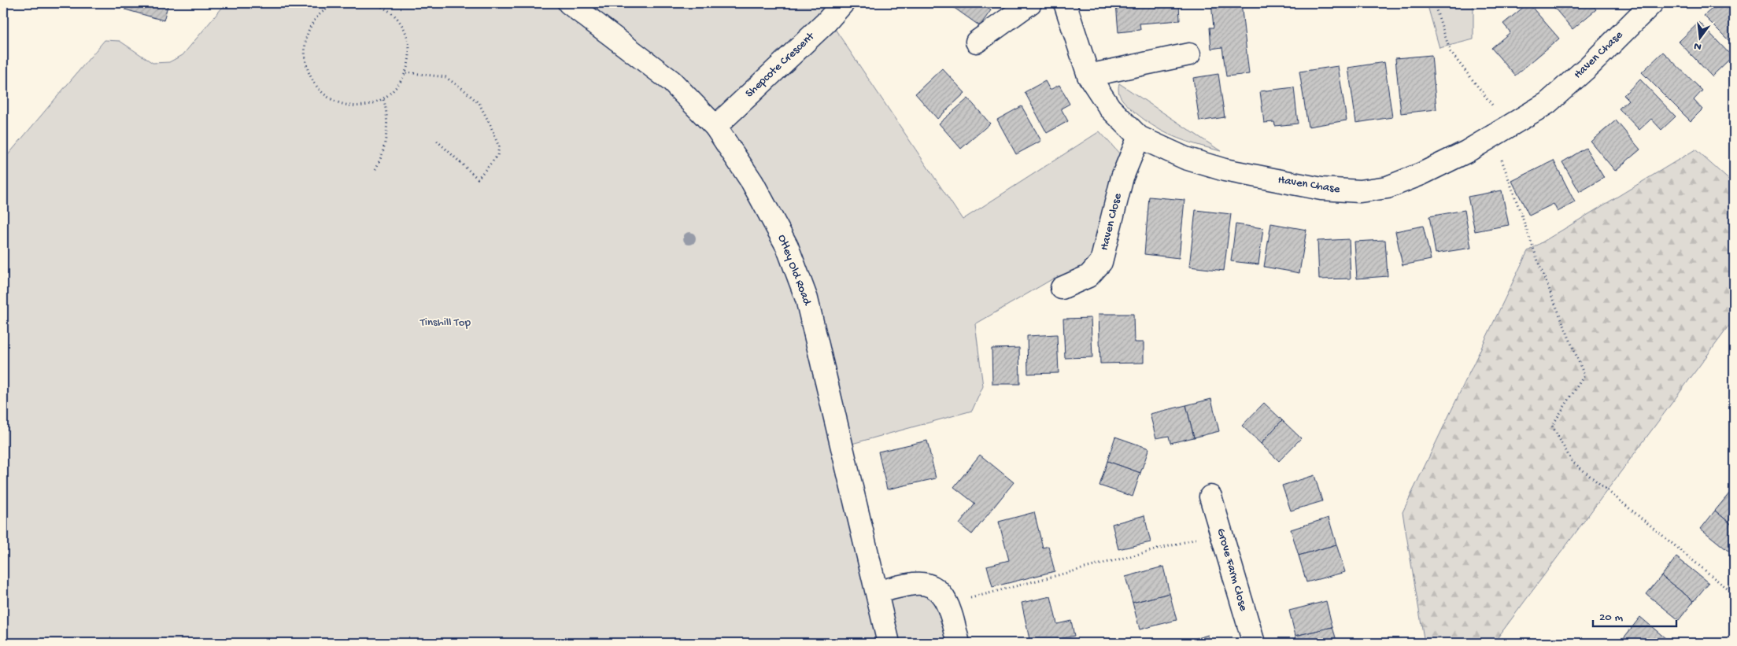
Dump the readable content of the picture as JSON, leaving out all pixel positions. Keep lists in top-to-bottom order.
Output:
{
  "streets": {
    "street": [
      "Haven Chase",
      "Shepcote Crescent",
      "Haven Close",
      "Otley Old Road",
      "Grove Farm Close"
    ]
  },
  "crossings": [
    ["Haven Chase", "Haven Close"],
    ["Shepcote Crescent", "Otley Old Road"]
  ],
  "parks": ["Tinshill Top"],
  "scale_bar": "20 m",
  "north": "bottom"
}
